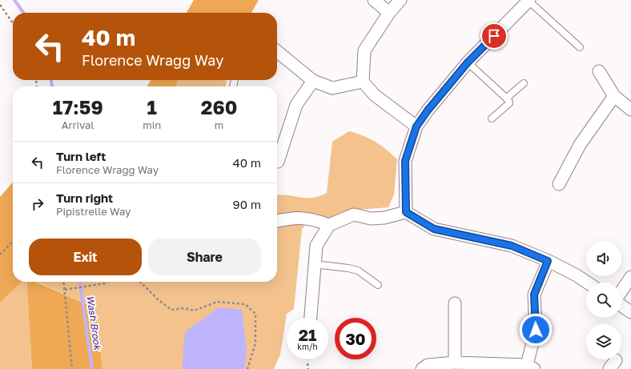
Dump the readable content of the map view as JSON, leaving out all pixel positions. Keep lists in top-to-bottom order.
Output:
{
  "water": ["Wash Brook"],
  "page": {
    "turn": ["40 m", "Florence Wragg Way"],
    "eta": [
      "17:59",
      "Arrival",
      "1",
      "min",
      "260",
      "m"
    ],
    "list": [
      {
        "name": "Turn left",
        "note": "Florence Wragg Way",
        "value": "40 m"
      },
      {
        "name": "Turn right",
        "note": "Pipistrelle Way",
        "value": "90 m"
      }
    ],
    "buttons": ["Exit", "Share"],
    "speed": "21 km/h",
    "limit": "30"
  }
}
